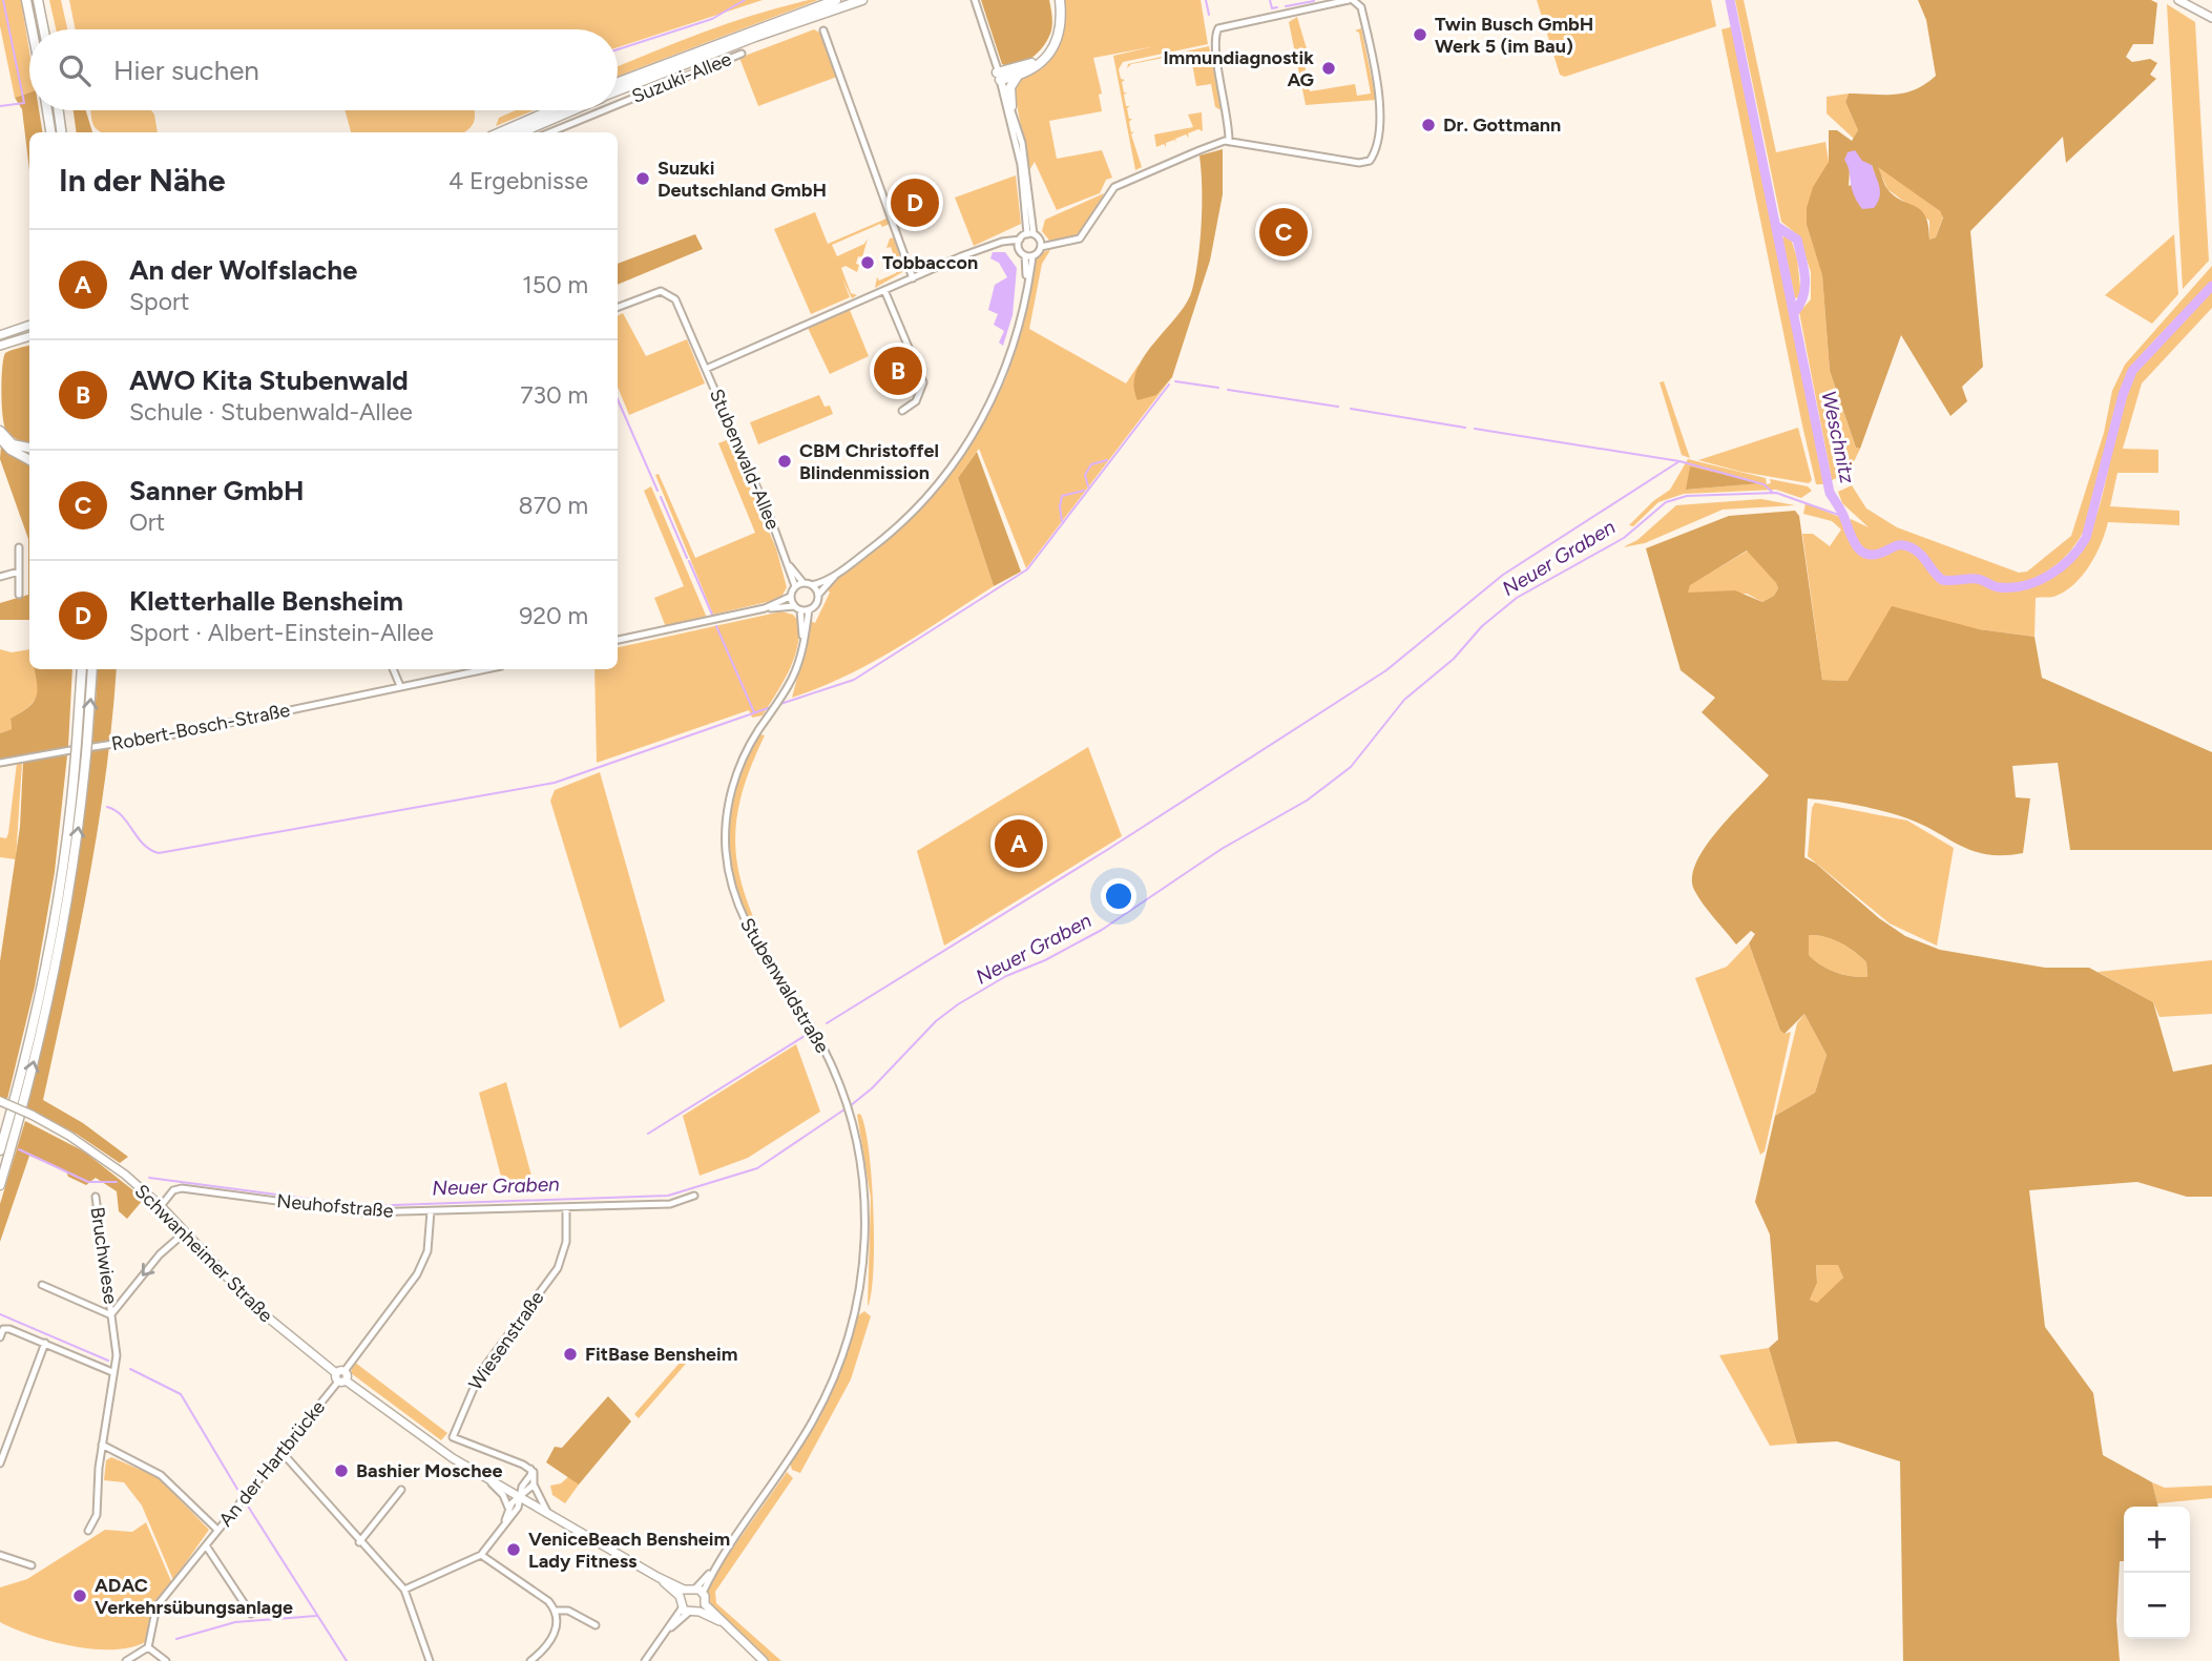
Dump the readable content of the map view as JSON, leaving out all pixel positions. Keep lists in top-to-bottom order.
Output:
{
  "streets": {
    "main road": ["Schwanheimer Straße"],
    "street": [
      "Suzuki-Allee",
      "Stubenwald-Allee",
      "Robert-Bosch-Straße",
      "Stubenwaldstraße",
      "Neuhofstraße",
      "Bruchwiese",
      "Wiesenstraße",
      "An der Hartbrücke"
    ]
  },
  "crossings": [
    ["Stubenwald-Allee", "Stubenwaldstraße"],
    ["Neuhofstraße", "Schwanheimer Straße"],
    ["Neuhofstraße", "Wiesenstraße"],
    ["Neuhofstraße", "An der Hartbrücke"],
    ["Schwanheimer Straße", "An der Hartbrücke"]
  ],
  "water": ["Weschnitz", "Neuer Graben"],
  "places": [
    "Twin Busch GmbH Werk 5 (im Bau)",
    "Immundiagnostik AG",
    "Dr. Gottmann",
    "Suzuki Deutschland GmbH",
    "Tobbaccon",
    "CBM Christoffel Blindenmission",
    "FitBase Bensheim",
    "Bashier Moschee",
    "VeniceBeach Bensheim Lady Fitness",
    "ADAC Verkehrsübungsanlage"
  ],
  "page": {
    "search": "Hier suchen",
    "heading": ["In der Nähe", "4 Ergebnisse"],
    "pins": [
      "D",
      "C",
      "B",
      "A"
    ],
    "list": [
      {
        "mark": "A",
        "name": "An der Wolfslache",
        "note": "Sport",
        "value": "150 m"
      },
      {
        "mark": "B",
        "name": "AWO Kita Stubenwald",
        "note": "Schule · Stubenwald-Allee",
        "value": "730 m"
      },
      {
        "mark": "C",
        "name": "Sanner GmbH",
        "note": "Ort",
        "value": "870 m"
      },
      {
        "mark": "D",
        "name": "Kletterhalle Bensheim",
        "note": "Sport · Albert-Einstein-Allee",
        "value": "920 m"
      }
    ],
    "map_buttons": ["+", "−"]
  }
}
